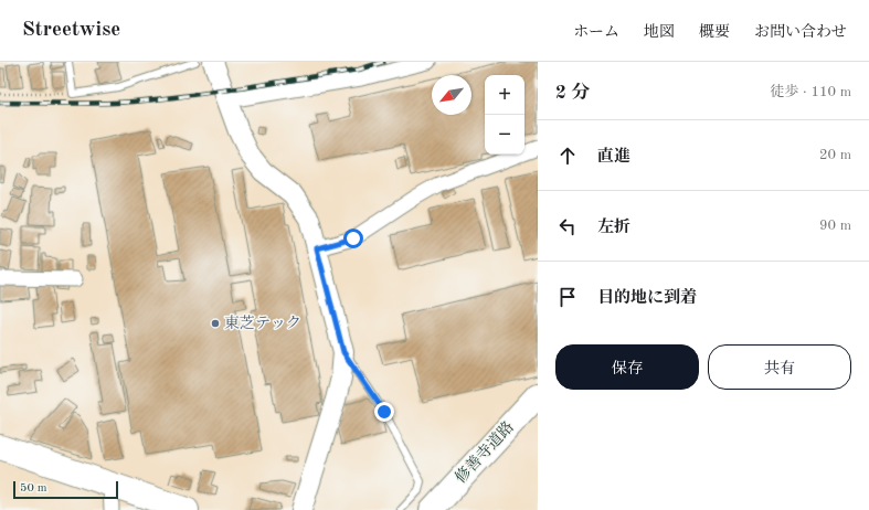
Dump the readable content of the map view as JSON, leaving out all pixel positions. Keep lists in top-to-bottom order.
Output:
{
  "streets": {
    "highway": ["修善寺道路"]
  },
  "places": ["東芝テック"],
  "scale_bar": "50 m",
  "north": "bottom left",
  "page": {
    "header": "Streetwise",
    "nav": [
      "ホーム",
      "地図",
      "概要",
      "お問い合わせ"
    ],
    "heading": ["2 分", "徒歩 · 110 m"],
    "map_buttons": ["+", "−"],
    "list": [
      ["直進", "20 m"],
      ["左折", "90 m"],
      "目的地に到着"
    ],
    "buttons": ["保存", "共有"],
    "scale": "50 m"
  }
}
